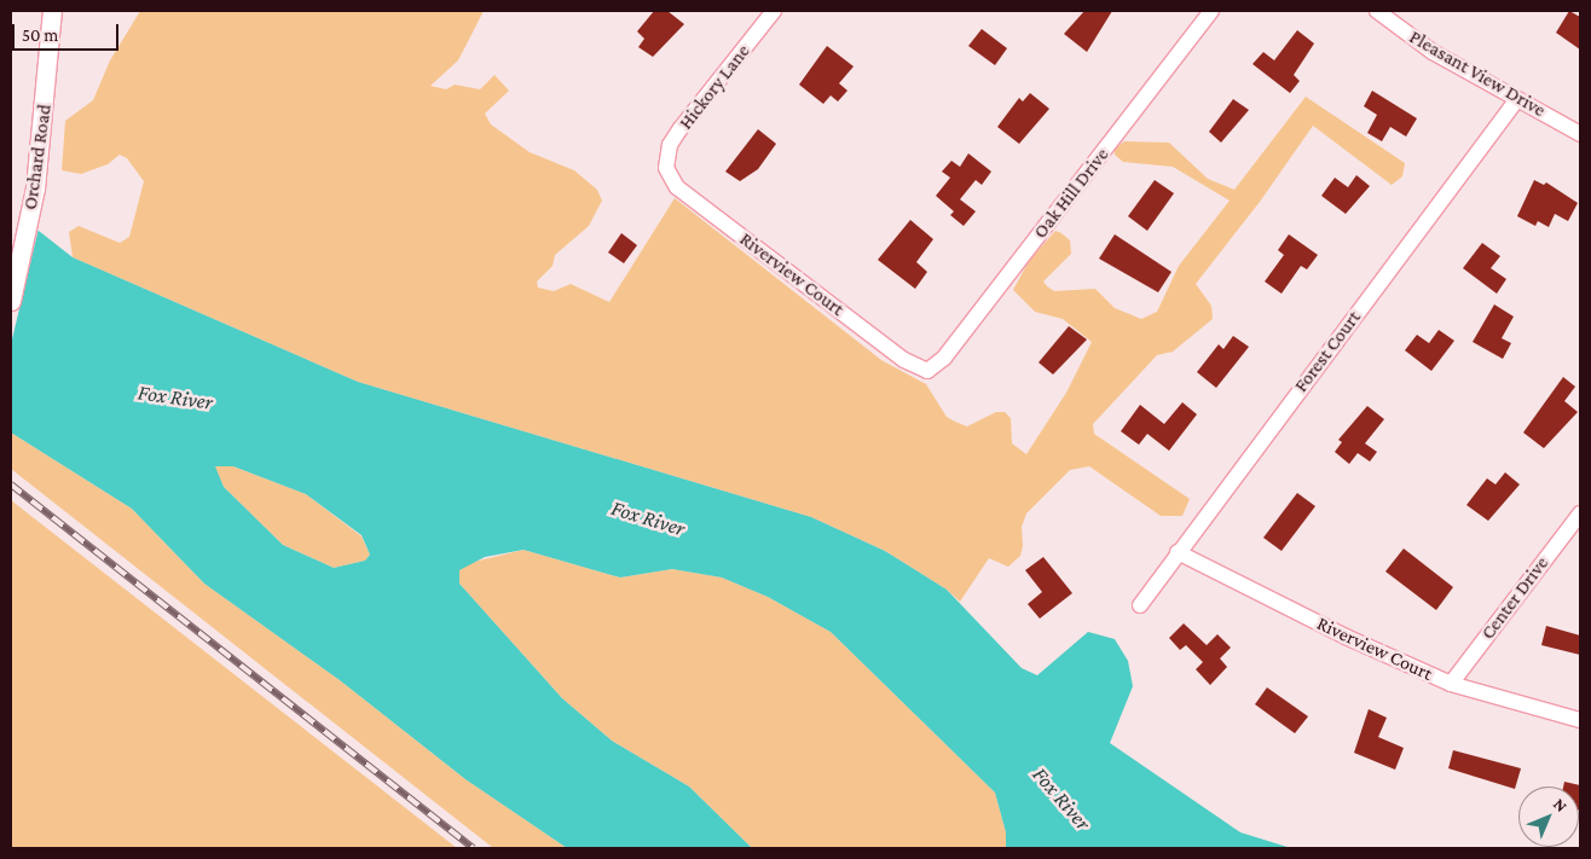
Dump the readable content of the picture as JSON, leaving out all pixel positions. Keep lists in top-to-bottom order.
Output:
{
  "streets": {
    "main road": ["Orchard Road"],
    "street": [
      "Pleasant View Drive",
      "Hickory Lane",
      "Oak Hill Drive",
      "Riverview Court",
      "Forest Court",
      "Center Drive"
    ]
  },
  "crossings": [
    ["Pleasant View Drive", "Forest Court"],
    ["Hickory Lane", "Riverview Court"],
    ["Oak Hill Drive", "Riverview Court"],
    ["Riverview Court", "Forest Court"],
    ["Riverview Court", "Center Drive"]
  ],
  "water": ["Fox River"],
  "scale_bar": "50 m",
  "north": "top right"
}
